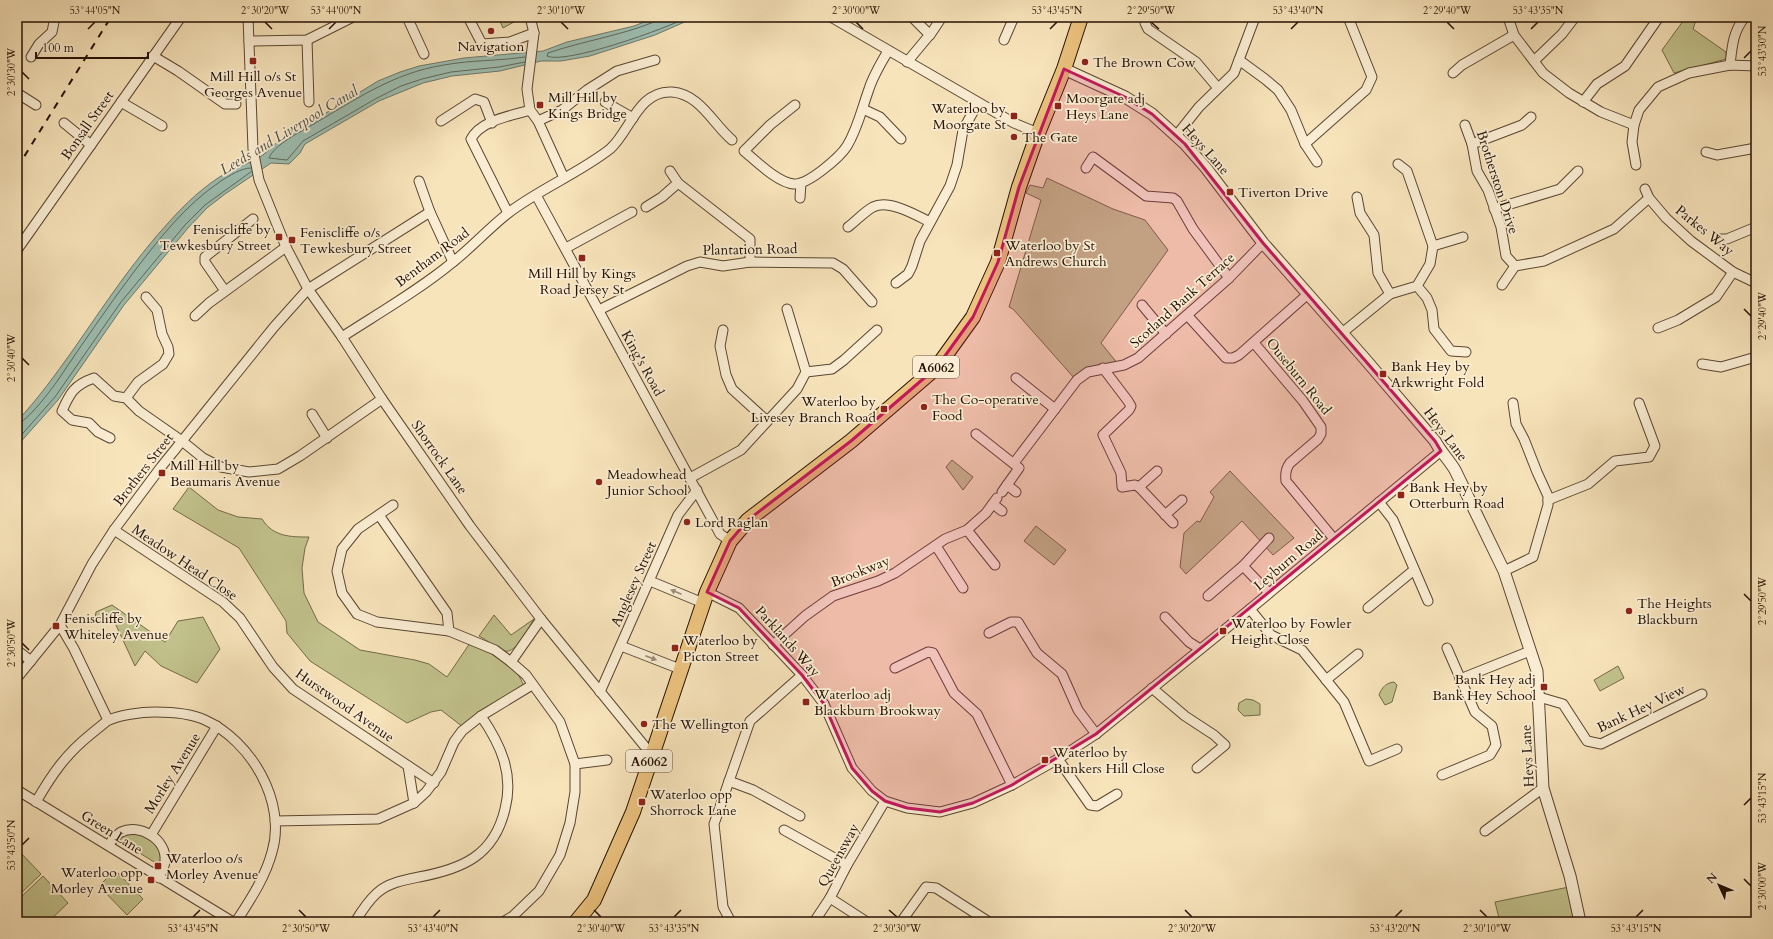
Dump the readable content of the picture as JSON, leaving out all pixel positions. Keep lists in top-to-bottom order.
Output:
{
  "streets": {
    "main road": ["A6062"],
    "street": [
      "Bonsall Street",
      "Heys Lane",
      "Brotherston Drive",
      "Parkes Way",
      "Plantation Road",
      "Bentham Road",
      "Scotland Bank Terrace",
      "King's Road",
      "Ouseburn Road",
      "Shorrock Lane",
      "Brothers Street",
      "Leyburn Road",
      "Meadow Head Close",
      "Brookway",
      "Anglesey Street",
      "Parklands Way",
      "Hurstwood Avenue",
      "Bank Hey View",
      "Morley Avenue",
      "Green Lane",
      "Queensway"
    ]
  },
  "crossings": [
    ["Heys Lane", "Scotland Bank Terrace"],
    ["Heys Lane", "A6062"],
    ["Heys Lane", "Leyburn Road"],
    ["Heys Lane", "Bank Hey View"],
    ["Plantation Road", "King's Road"],
    ["Bentham Road", "King's Road"],
    ["Bentham Road", "Shorrock Lane"],
    ["Scotland Bank Terrace", "Brookway"],
    ["King's Road", "A6062"],
    ["King's Road", "Anglesey Street"],
    ["A6062", "Shorrock Lane"],
    ["A6062", "Parklands Way"],
    ["Ouseburn Road", "Leyburn Road"],
    ["Shorrock Lane", "Brothers Street"],
    ["Shorrock Lane", "Anglesey Street"],
    ["Brothers Street", "Meadow Head Close"],
    ["Leyburn Road", "Parklands Way"],
    ["Meadow Head Close", "Hurstwood Avenue"],
    ["Brookway", "Parklands Way"],
    ["Anglesey Street", "Parklands Way"],
    ["Parklands Way", "Queensway"]
  ],
  "water": ["Leeds and Liverpool Canal"],
  "places": {
    "other": [
      "Navigation",
      "The Brown Cow",
      "The Gate",
      "The Co-operative Food",
      "Meadowhead Junior School",
      "Lord Raglan",
      "The Heights Blackburn",
      "The Wellington"
    ],
    "transit": [
      "Mill Hill o/s St Georges Avenue",
      "Mill Hill by Kings Bridge",
      "Moorgate adj Heys Lane",
      "Waterloo by Moorgate St",
      "Tiverton Drive",
      "Feniscliffe by Tewkesbury Street",
      "Feniscliffe o/s Tewkesbury Street",
      "Waterloo by St Andrews Church",
      "Mill Hill by Kings Road Jersey St",
      "Bank Hey by Arkwright Fold",
      "Waterloo by Livesey Branch Road",
      "Mill Hill by Beaumaris Avenue",
      "Bank Hey by Otterburn Road",
      "Feniscliffe by Whiteley Avenue",
      "Waterloo by Fowler Height Close",
      "Waterloo by Picton Street",
      "Bank Hey adj Bank Hey School",
      "Waterloo adj Blackburn Brookway",
      "Waterloo by Bunkers Hill Close",
      "Waterloo opp Shorrock Lane",
      "Waterloo o/s Morley Avenue",
      "Waterloo opp Morley Avenue"
    ]
  },
  "scale_bar": "100 m",
  "north": "top left",
  "coordinates": [
    "53°44'05\"N",
    "2°30'20\"W",
    "53°44'00\"N",
    "2°30'10\"W",
    "2°30'00\"W",
    "53°43'45\"N",
    "2°29'50\"W",
    "53°43'40\"N",
    "2°29'40\"W",
    "53°43'35\"N",
    "53°43'30\"N",
    "2°30'30\"W",
    "2°30'40\"W",
    "2°30'50\"W",
    "53°43'15\"N",
    "53°43'50\"N",
    "53°43'20\"N"
  ]
}
